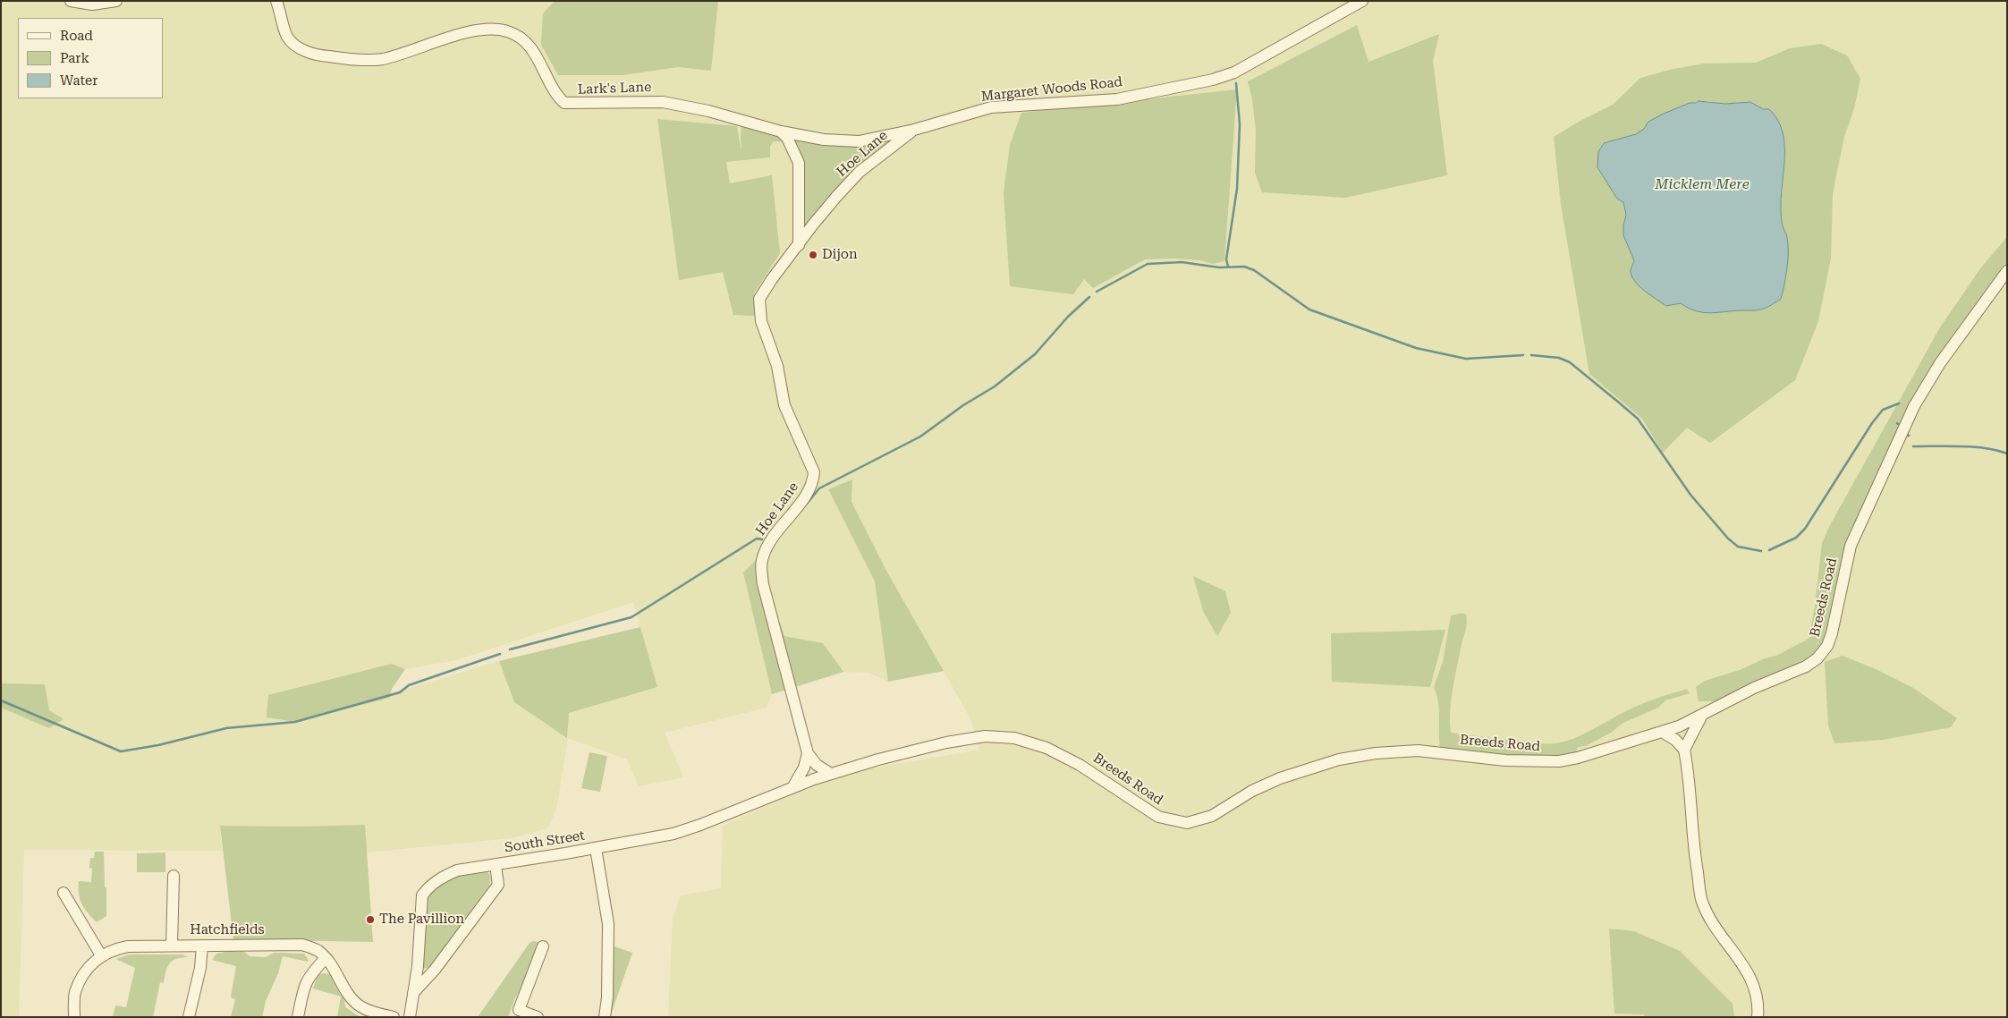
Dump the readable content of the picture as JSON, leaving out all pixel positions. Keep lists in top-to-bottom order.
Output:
{
  "streets": {
    "street": [
      "Lark's Lane",
      "Margaret Woods Road",
      "Hoe Lane",
      "Breeds Road",
      "South Street",
      "Hatchfields"
    ]
  },
  "crossings": [
    ["Lark's Lane", "Margaret Woods Road"],
    ["Lark's Lane", "Hoe Lane"],
    ["Margaret Woods Road", "Hoe Lane"],
    ["Hoe Lane", "Breeds Road"],
    ["Breeds Road", "South Street"]
  ],
  "water": ["Micklem Mere"],
  "places": ["Dijon", "The Pavillion"],
  "legend": ["Road", "Park", "Water"]
}
